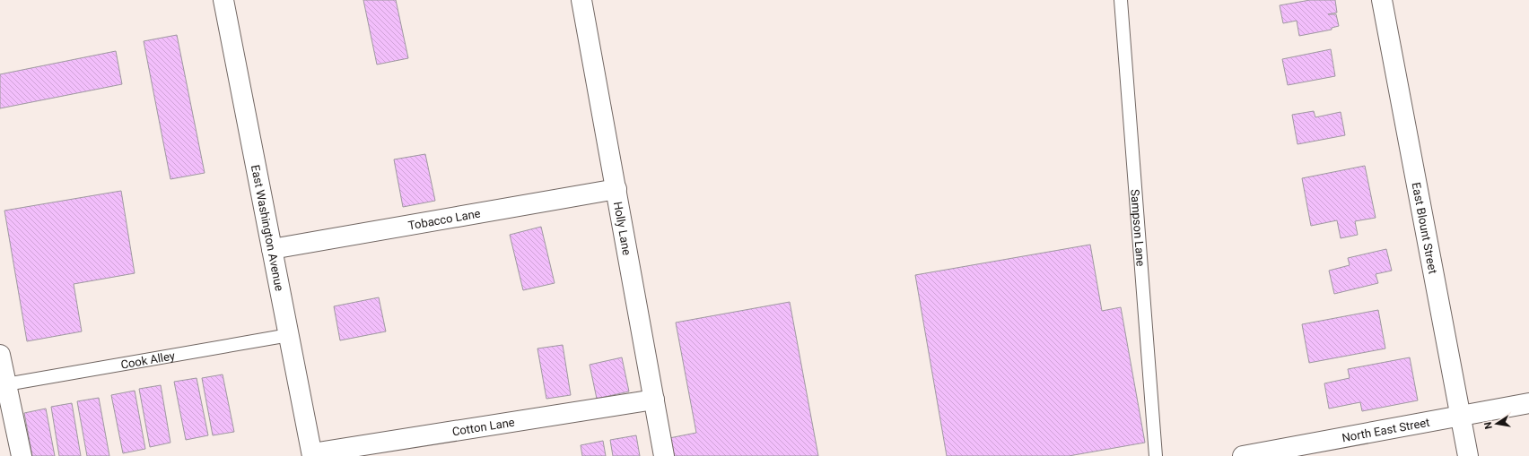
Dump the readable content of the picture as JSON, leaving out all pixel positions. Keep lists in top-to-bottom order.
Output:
{
  "streets": {
    "street": [
      "Tobacco Lane",
      "Holly Lane",
      "East Blount Street",
      "East Washington Avenue",
      "Cotton Lane",
      "North East Street"
    ],
    "lane": ["Sampson Lane", "Cook Alley"]
  },
  "crossings": [
    ["Tobacco Lane", "Holly Lane"],
    ["Tobacco Lane", "East Washington Avenue"],
    ["Holly Lane", "Cotton Lane"],
    ["East Blount Street", "North East Street"],
    ["East Washington Avenue", "Cook Alley"],
    ["East Washington Avenue", "Cotton Lane"]
  ],
  "north": "left"
}
